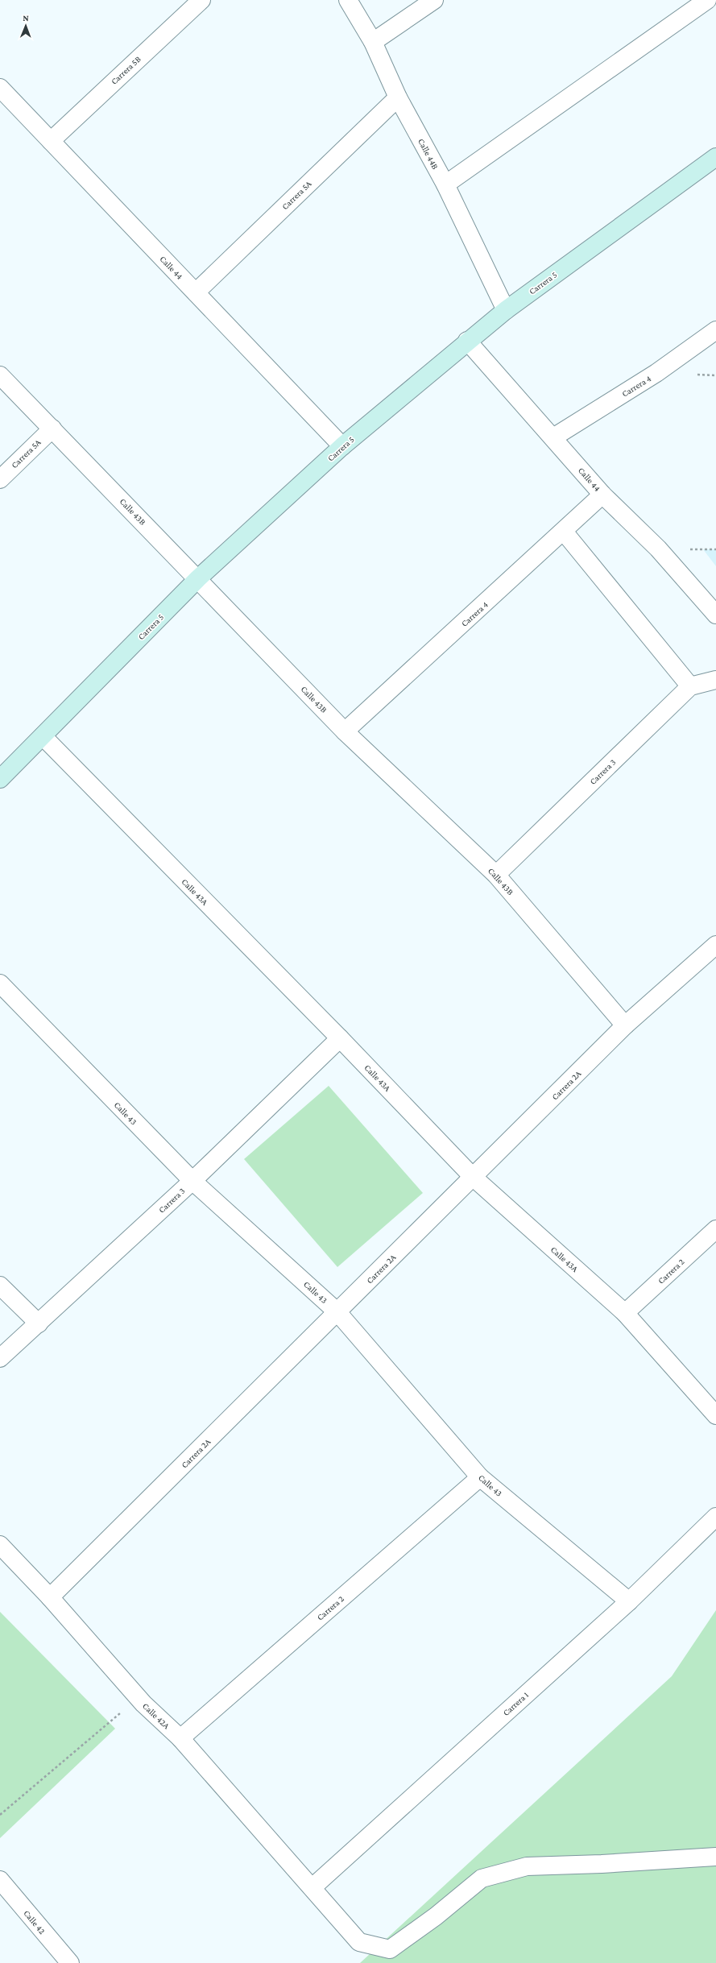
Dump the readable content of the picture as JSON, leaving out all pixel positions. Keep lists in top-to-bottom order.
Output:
{
  "streets": {
    "street": [
      "Carrera 5B",
      "Calle 44B",
      "Carrera 5A",
      "Calle 44",
      "Carrera 5",
      "Carrera 4",
      "Calle 43B",
      "Carrera 3",
      "Calle 43A",
      "Carrera 2A",
      "Calle 43",
      "Carrera 2",
      "Carrera 1",
      "Calle 42A",
      "Calle 42"
    ]
  },
  "crossings": [
    ["Carrera 5B", "Calle 44"],
    ["Calle 44B", "Carrera 5A"],
    ["Calle 44B", "Carrera 5"],
    ["Carrera 5A", "Calle 44"],
    ["Carrera 5A", "Calle 43B"],
    ["Calle 44", "Carrera 5"],
    ["Calle 44", "Carrera 4"],
    ["Carrera 5", "Calle 43B"],
    ["Carrera 5", "Calle 43A"],
    ["Carrera 4", "Calle 43B"],
    ["Calle 43B", "Carrera 3"],
    ["Calle 43B", "Carrera 2A"],
    ["Carrera 3", "Calle 43A"],
    ["Carrera 3", "Calle 43"],
    ["Calle 43A", "Carrera 2A"],
    ["Calle 43A", "Carrera 2"],
    ["Carrera 2A", "Calle 43"],
    ["Carrera 2A", "Calle 42A"],
    ["Calle 43", "Carrera 2"],
    ["Calle 43", "Carrera 1"],
    ["Carrera 2", "Calle 42A"],
    ["Carrera 1", "Calle 42A"]
  ],
  "north": "top"
}
